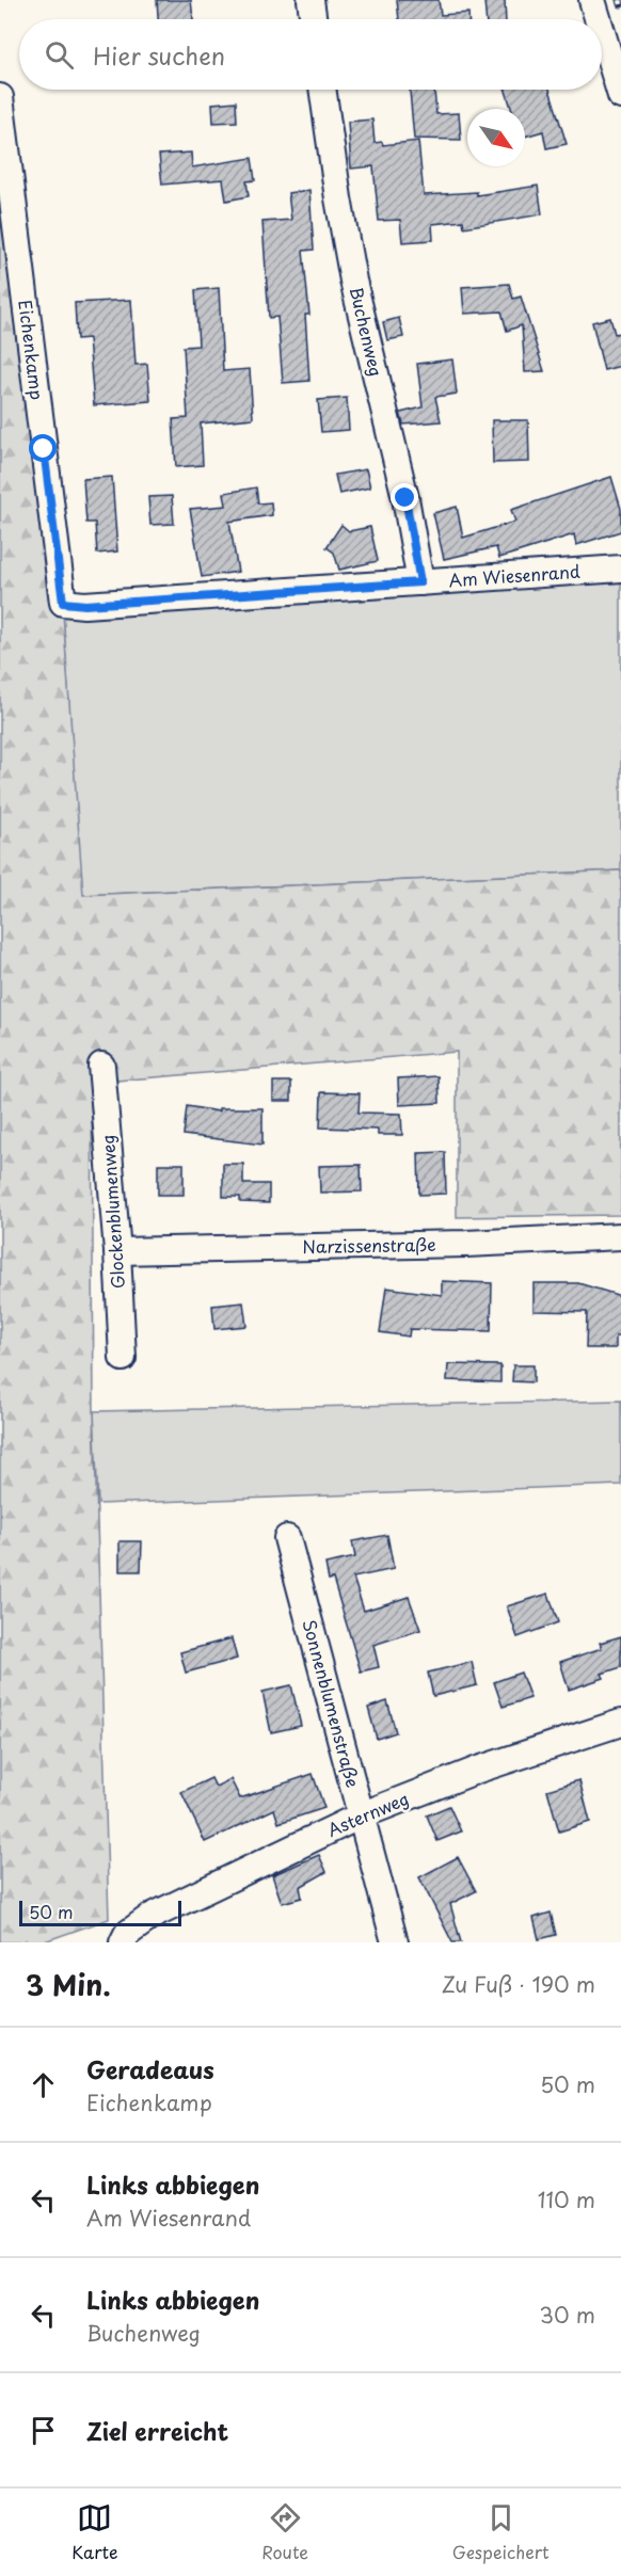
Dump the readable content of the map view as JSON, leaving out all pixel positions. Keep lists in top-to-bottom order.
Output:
{
  "streets": {
    "street": [
      "Buchenweg",
      "Eichenkamp",
      "Am Wiesenrand",
      "Glockenblumenweg",
      "Narzissenstraße",
      "Sonnenblumenstraße",
      "Asternweg"
    ]
  },
  "crossings": [
    ["Buchenweg", "Am Wiesenrand"],
    ["Eichenkamp", "Am Wiesenrand"],
    ["Glockenblumenweg", "Narzissenstraße"],
    ["Sonnenblumenstraße", "Asternweg"]
  ],
  "scale_bar": "50 m",
  "north": "bottom right",
  "page": {
    "search": "Hier suchen",
    "scale": "50 m",
    "heading": ["3 Min.", "Zu Fuß · 190 m"],
    "list": [
      ["Geradeaus", "Eichenkamp", "50 m"],
      ["Links abbiegen", "Am Wiesenrand", "110 m"],
      ["Links abbiegen", "Buchenweg", "30 m"],
      "Ziel erreicht"
    ],
    "nav": ["Karte", "Route", "Gespeichert"]
  }
}
